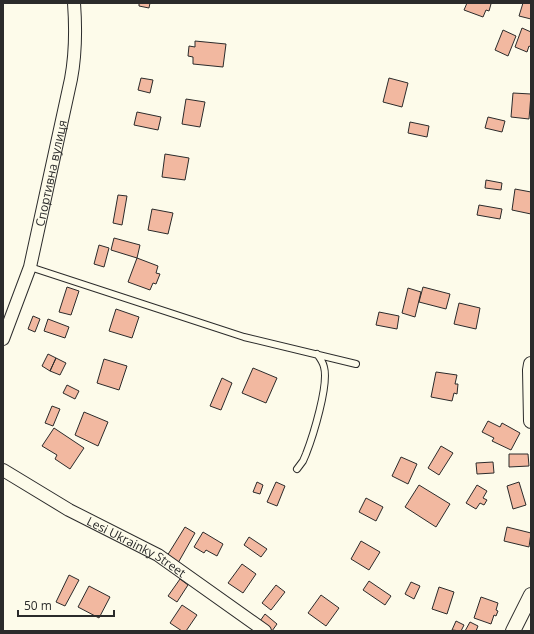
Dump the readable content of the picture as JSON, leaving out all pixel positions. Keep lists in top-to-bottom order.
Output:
{
  "streets": {
    "street": ["Спортивна вулиця", "Lesi Ukrainky Street"]
  },
  "scale_bar": "50 m"
}
